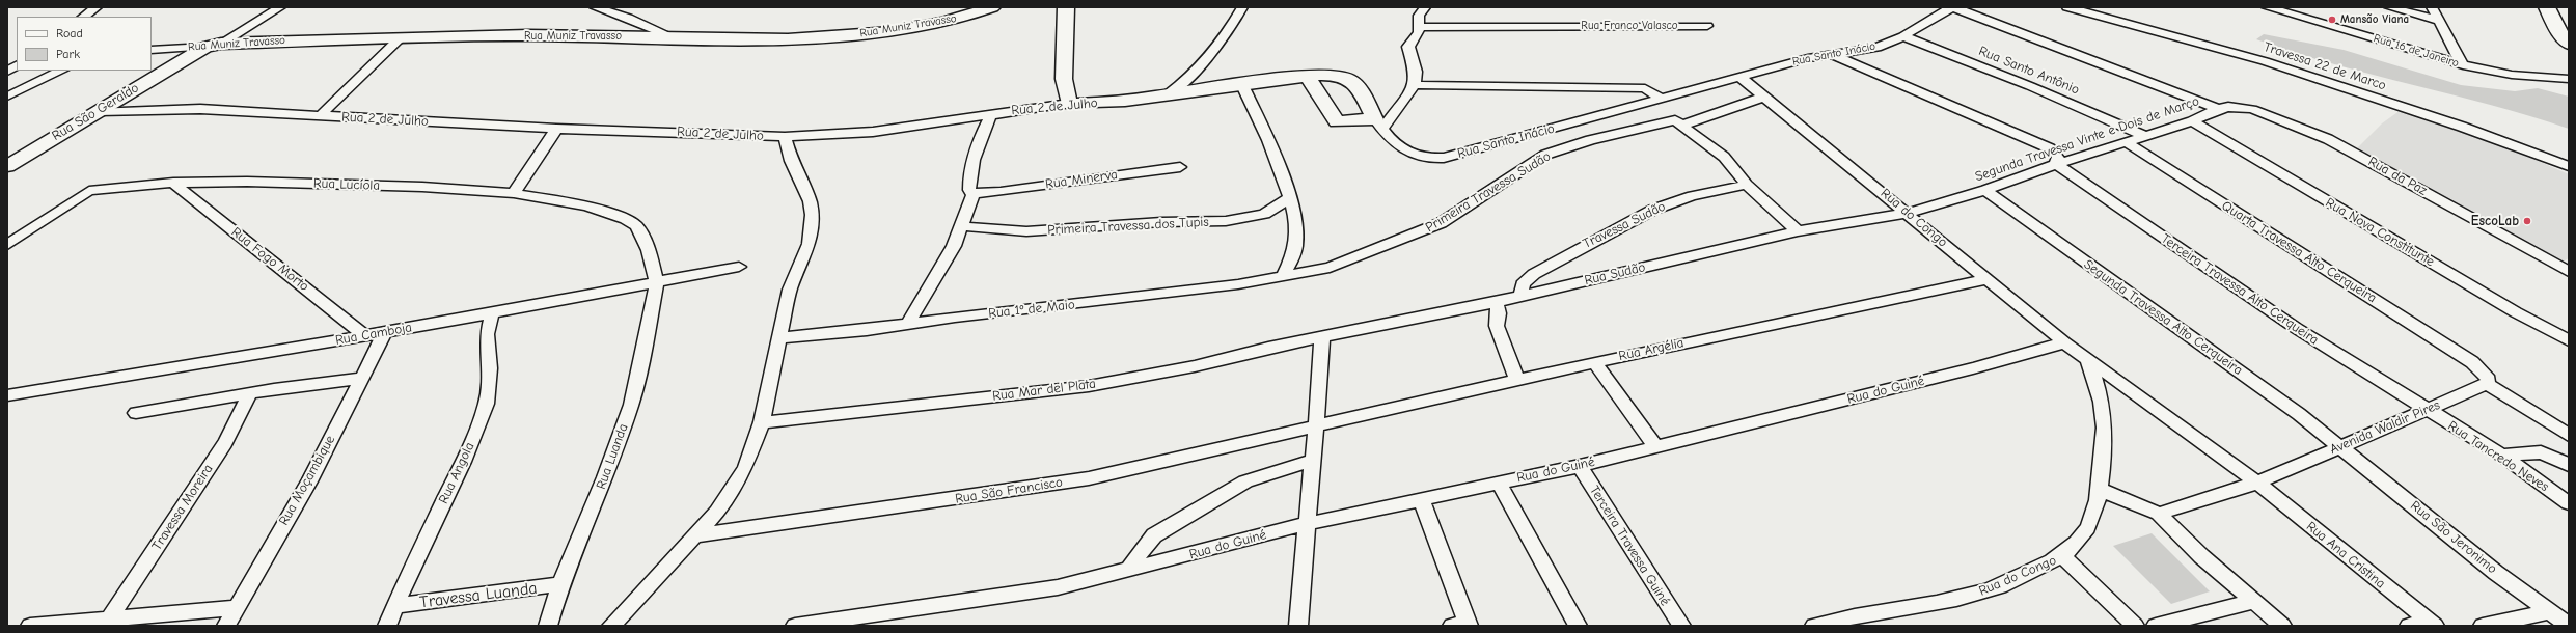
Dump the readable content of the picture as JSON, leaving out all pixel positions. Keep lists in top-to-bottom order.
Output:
{
  "streets": {
    "street": [
      "Rua Muniz Travasso",
      "Rua Franco Valasco",
      "Rua 16 de Janeiro",
      "Rua Santo Inácio",
      "Travessa 22 de Marco",
      "Rua Santo Antônio",
      "Rua 2 de Julho",
      "Rua São Geraldo",
      "Segunda Travessa Vinte e Dois de Março",
      "Rua da Paz",
      "Rua Minerva",
      "Rua Lucíola",
      "Primeira Travessa Sudão",
      "Rua do Congo",
      "Travessa Sudão",
      "Primeira Travessa dos Tupis",
      "Rua Nova Constitunte",
      "Quarta Travessa Alto Cerqueira",
      "Rua Fogo Morto",
      "Rua Sudão",
      "Terceira Travessa Alto Cerqueira",
      "Rua 1º de Maio",
      "Segunda Travessa Alto Cerqueira",
      "Rua Camboja",
      "Rua Argélia",
      "Rua Mar del Plata",
      "Rua do Guiné",
      "Avenida Waldir Pires",
      "Rua Luanda",
      "Rua Tancredo Neves",
      "Rua Angola",
      "Rua Moçambique",
      "Rua São Francisco",
      "Travessa Moreira",
      "Rua São Jeronimo",
      "Terceira Travessa Guiné",
      "Rua Ana Cristina",
      "Travessa Luanda"
    ]
  },
  "crossings": [
    ["Rua Muniz Travasso", "Rua São Geraldo"],
    ["Rua Santo Inácio", "Rua Santo Antônio"],
    ["Rua Santo Inácio", "Rua 2 de Julho"],
    ["Rua Santo Inácio", "Segunda Travessa Vinte e Dois de Março"],
    ["Rua Santo Inácio", "Rua do Congo"],
    ["Rua Santo Antônio", "Segunda Travessa Vinte e Dois de Março"],
    ["Rua 2 de Julho", "Rua São Geraldo"],
    ["Segunda Travessa Vinte e Dois de Março", "Rua da Paz"],
    ["Segunda Travessa Vinte e Dois de Março", "Rua do Congo"],
    ["Segunda Travessa Vinte e Dois de Março", "Rua Nova Constitunte"],
    ["Segunda Travessa Vinte e Dois de Março", "Quarta Travessa Alto Cerqueira"],
    ["Segunda Travessa Vinte e Dois de Março", "Rua Sudão"],
    ["Segunda Travessa Vinte e Dois de Março", "Terceira Travessa Alto Cerqueira"],
    ["Segunda Travessa Vinte e Dois de Março", "Segunda Travessa Alto Cerqueira"],
    ["Rua Lucíola", "Rua Fogo Morto"],
    ["Rua Lucíola", "Rua Camboja"],
    ["Rua Lucíola", "Rua Luanda"],
    ["Primeira Travessa Sudão", "Rua do Congo"],
    ["Primeira Travessa Sudão", "Rua 1º de Maio"],
    ["Rua do Congo", "Rua Sudão"],
    ["Rua do Congo", "Rua Argélia"],
    ["Rua do Congo", "Rua do Guiné"],
    ["Rua do Congo", "Avenida Waldir Pires"],
    ["Rua do Congo", "Rua Ana Cristina"],
    ["Travessa Sudão", "Rua Sudão"],
    ["Quarta Travessa Alto Cerqueira", "Avenida Waldir Pires"],
    ["Rua Fogo Morto", "Rua Camboja"],
    ["Rua Sudão", "Rua Mar del Plata"],
    ["Terceira Travessa Alto Cerqueira", "Avenida Waldir Pires"],
    ["Terceira Travessa Alto Cerqueira", "Rua Tancredo Neves"],
    ["Segunda Travessa Alto Cerqueira", "Avenida Waldir Pires"],
    ["Segunda Travessa Alto Cerqueira", "Rua São Jeronimo"],
    ["Rua Camboja", "Rua Luanda"],
    ["Rua Camboja", "Rua Angola"],
    ["Rua Camboja", "Rua Moçambique"],
    ["Rua Argélia", "Rua São Francisco"],
    ["Rua do Guiné", "Terceira Travessa Guiné"],
    ["Avenida Waldir Pires", "Rua Tancredo Neves"],
    ["Avenida Waldir Pires", "Rua São Jeronimo"],
    ["Avenida Waldir Pires", "Rua Ana Cristina"],
    ["Rua Luanda", "Travessa Luanda"],
    ["Rua Angola", "Travessa Luanda"]
  ],
  "places": ["Mansão Viana", "EscoLab"],
  "legend": ["Road", "Park"]
}
